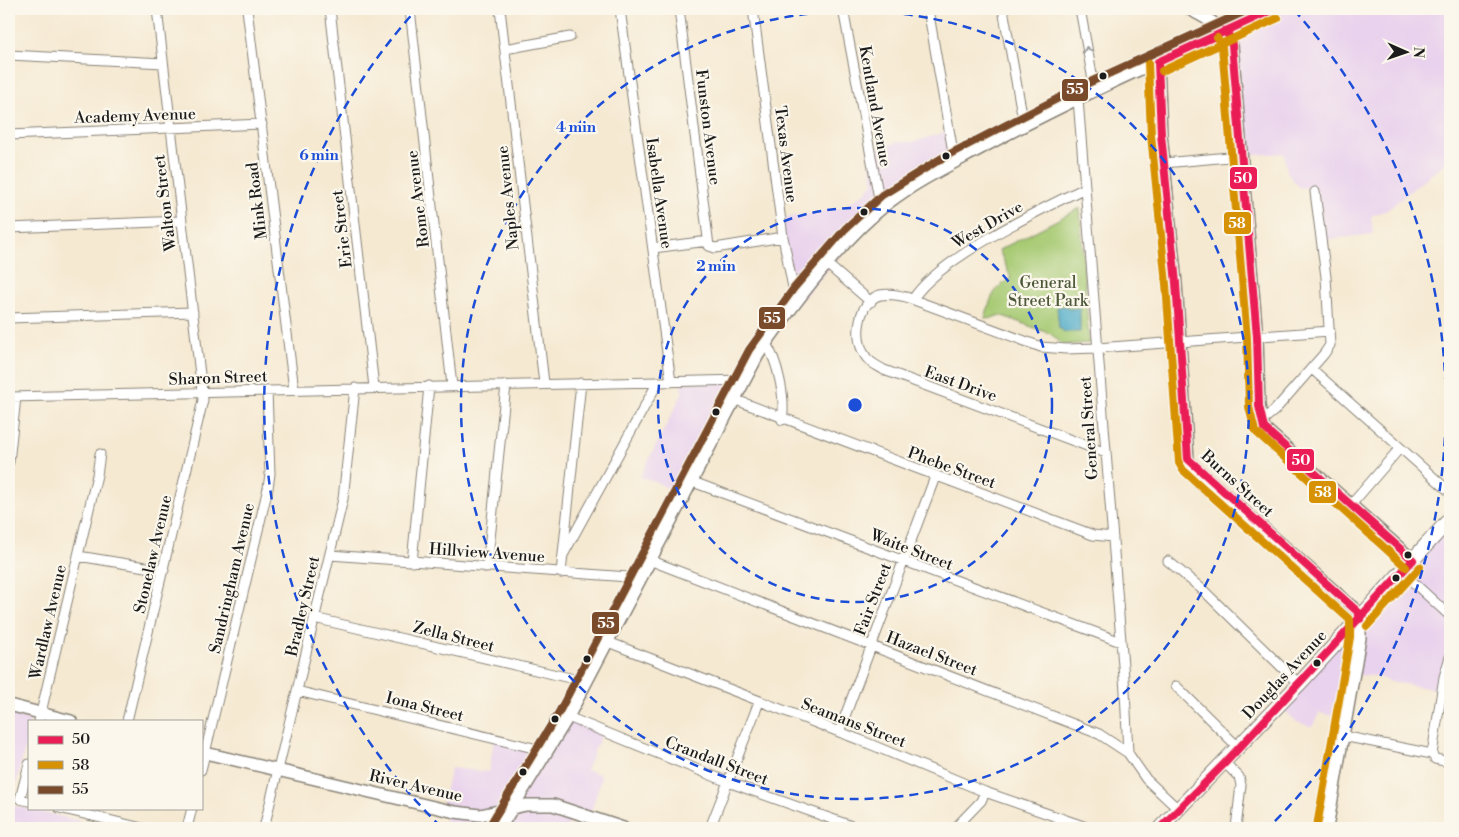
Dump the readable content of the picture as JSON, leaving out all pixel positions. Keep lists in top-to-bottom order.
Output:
{
  "streets": {
    "main road": ["Douglas Avenue"],
    "street": [
      "Kentland Avenue",
      "Academy Avenue",
      "Funston Avenue",
      "Texas Avenue",
      "Isabella Avenue",
      "Naples Avenue",
      "Rome Avenue",
      "Mink Road",
      "Walton Street",
      "West Drive",
      "Erie Street",
      "Sharon Street",
      "East Drive",
      "General Street",
      "Phebe Street",
      "Burns Street",
      "Waite Street",
      "Hillview Avenue",
      "Stonelaw Avenue",
      "Sandringham Avenue",
      "Fair Street",
      "Bradley Street",
      "Wardlaw Avenue",
      "Zella Street",
      "Hazael Street",
      "Iona Street",
      "Seamans Street",
      "Crandall Street",
      "River Avenue"
    ]
  },
  "crossings": [
    ["Academy Avenue", "Mink Road"],
    ["Academy Avenue", "Walton Street"],
    ["Rome Avenue", "Sharon Street"],
    ["Mink Road", "Sharon Street"],
    ["Walton Street", "Sharon Street"],
    ["Walton Street", "Stonelaw Avenue"],
    ["West Drive", "General Street"],
    ["Erie Street", "Sharon Street"],
    ["Sharon Street", "Stonelaw Avenue"],
    ["Sharon Street", "Sandringham Avenue"],
    ["Sharon Street", "Bradley Street"],
    ["East Drive", "General Street"],
    ["General Street", "Phebe Street"],
    ["General Street", "Waite Street"],
    ["General Street", "Hazael Street"],
    ["Phebe Street", "Fair Street"],
    ["Burns Street", "Douglas Avenue"],
    ["Waite Street", "Fair Street"],
    ["Hillview Avenue", "Bradley Street"],
    ["Stonelaw Avenue", "Wardlaw Avenue"],
    ["Sandringham Avenue", "River Avenue"],
    ["Fair Street", "Hazael Street"],
    ["Fair Street", "Seamans Street"],
    ["Bradley Street", "Zella Street"],
    ["Bradley Street", "Iona Street"],
    ["Bradley Street", "River Avenue"],
    ["Hazael Street", "Douglas Avenue"]
  ],
  "parks": ["General Street Park"],
  "lines": ["transit line 50", "transit line 55", "transit line 58"],
  "legend": ["50", "58", "55"],
  "north": "right",
  "rings": ["4 min", "6 min", "2 min"]
}
